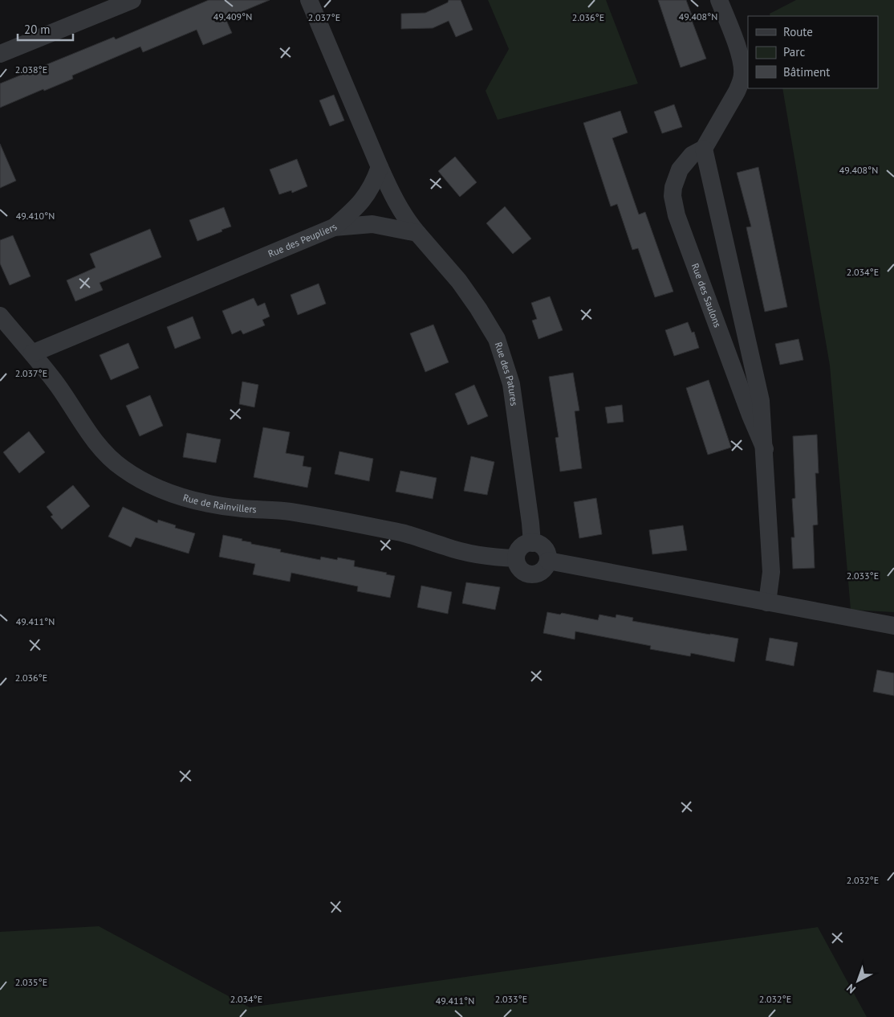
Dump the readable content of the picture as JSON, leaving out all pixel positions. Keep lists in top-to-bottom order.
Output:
{
  "streets": {
    "street": [
      "Rue des Peupliers",
      "Rue des Saulons",
      "Rue des Patures",
      "Rue de Rainvillers"
    ]
  },
  "crossings": [
    ["Rue des Peupliers", "Rue des Patures"],
    ["Rue des Peupliers", "Rue de Rainvillers"],
    ["Rue des Patures", "Rue de Rainvillers"]
  ],
  "legend": ["Route", "Parc", "Bâtiment"],
  "scale_bar": "20 m",
  "north": "bottom left",
  "coordinates": [
    "49.409°N",
    "49.408°N",
    "2.037°E",
    "2.036°E",
    "2.038°E",
    "49.410°N",
    "2.034°E",
    "2.033°E",
    "49.411°N",
    "2.032°E",
    "2.035°E"
  ]
}
